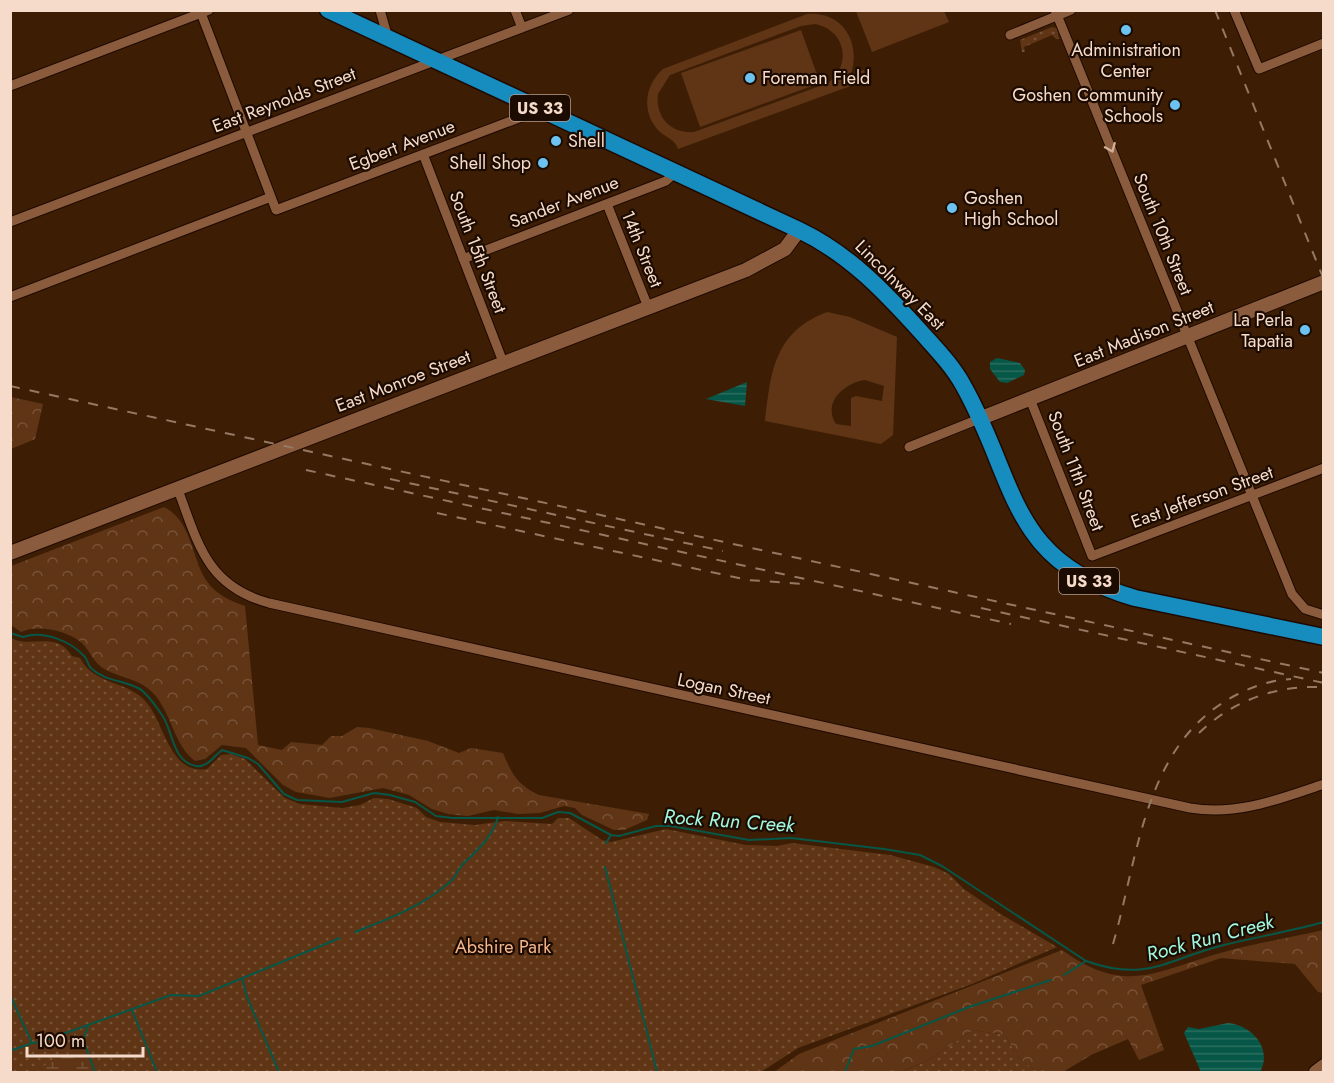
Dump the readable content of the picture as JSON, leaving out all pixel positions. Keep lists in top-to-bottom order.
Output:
{
  "streets": {
    "highway": ["US 33", "Lincolnway East"],
    "street": [
      "East Reynolds Street",
      "Egbert Avenue",
      "Sander Avenue",
      "South 10th Street",
      "14th Street",
      "South 15th Street",
      "East Madison Street",
      "East Monroe Street",
      "South 11th Street",
      "East Jefferson Street",
      "Logan Street"
    ]
  },
  "crossings": [
    ["East Reynolds Street", "Lincolnway East"],
    ["Egbert Avenue", "South 15th Street"],
    ["Egbert Avenue", "Lincolnway East"],
    ["Sander Avenue", "14th Street"],
    ["Sander Avenue", "South 15th Street"],
    ["Sander Avenue", "Lincolnway East"],
    ["South 10th Street", "East Madison Street"],
    ["South 10th Street", "East Jefferson Street"],
    ["14th Street", "East Monroe Street"],
    ["South 15th Street", "East Monroe Street"],
    ["Lincolnway East", "East Madison Street"],
    ["Lincolnway East", "East Monroe Street"],
    ["East Madison Street", "South 11th Street"],
    ["East Monroe Street", "Logan Street"],
    ["South 11th Street", "East Jefferson Street"]
  ],
  "one_way": ["South 10th Street"],
  "water": ["Rock Run Creek"],
  "parks": ["Abshire Park"],
  "places": [
    "Administration Center",
    "Foreman Field",
    "Goshen Community Schools",
    "Shell",
    "Shell Shop",
    "Goshen High School",
    "La Perla Tapatia"
  ],
  "scale_bar": "100 m"
}
